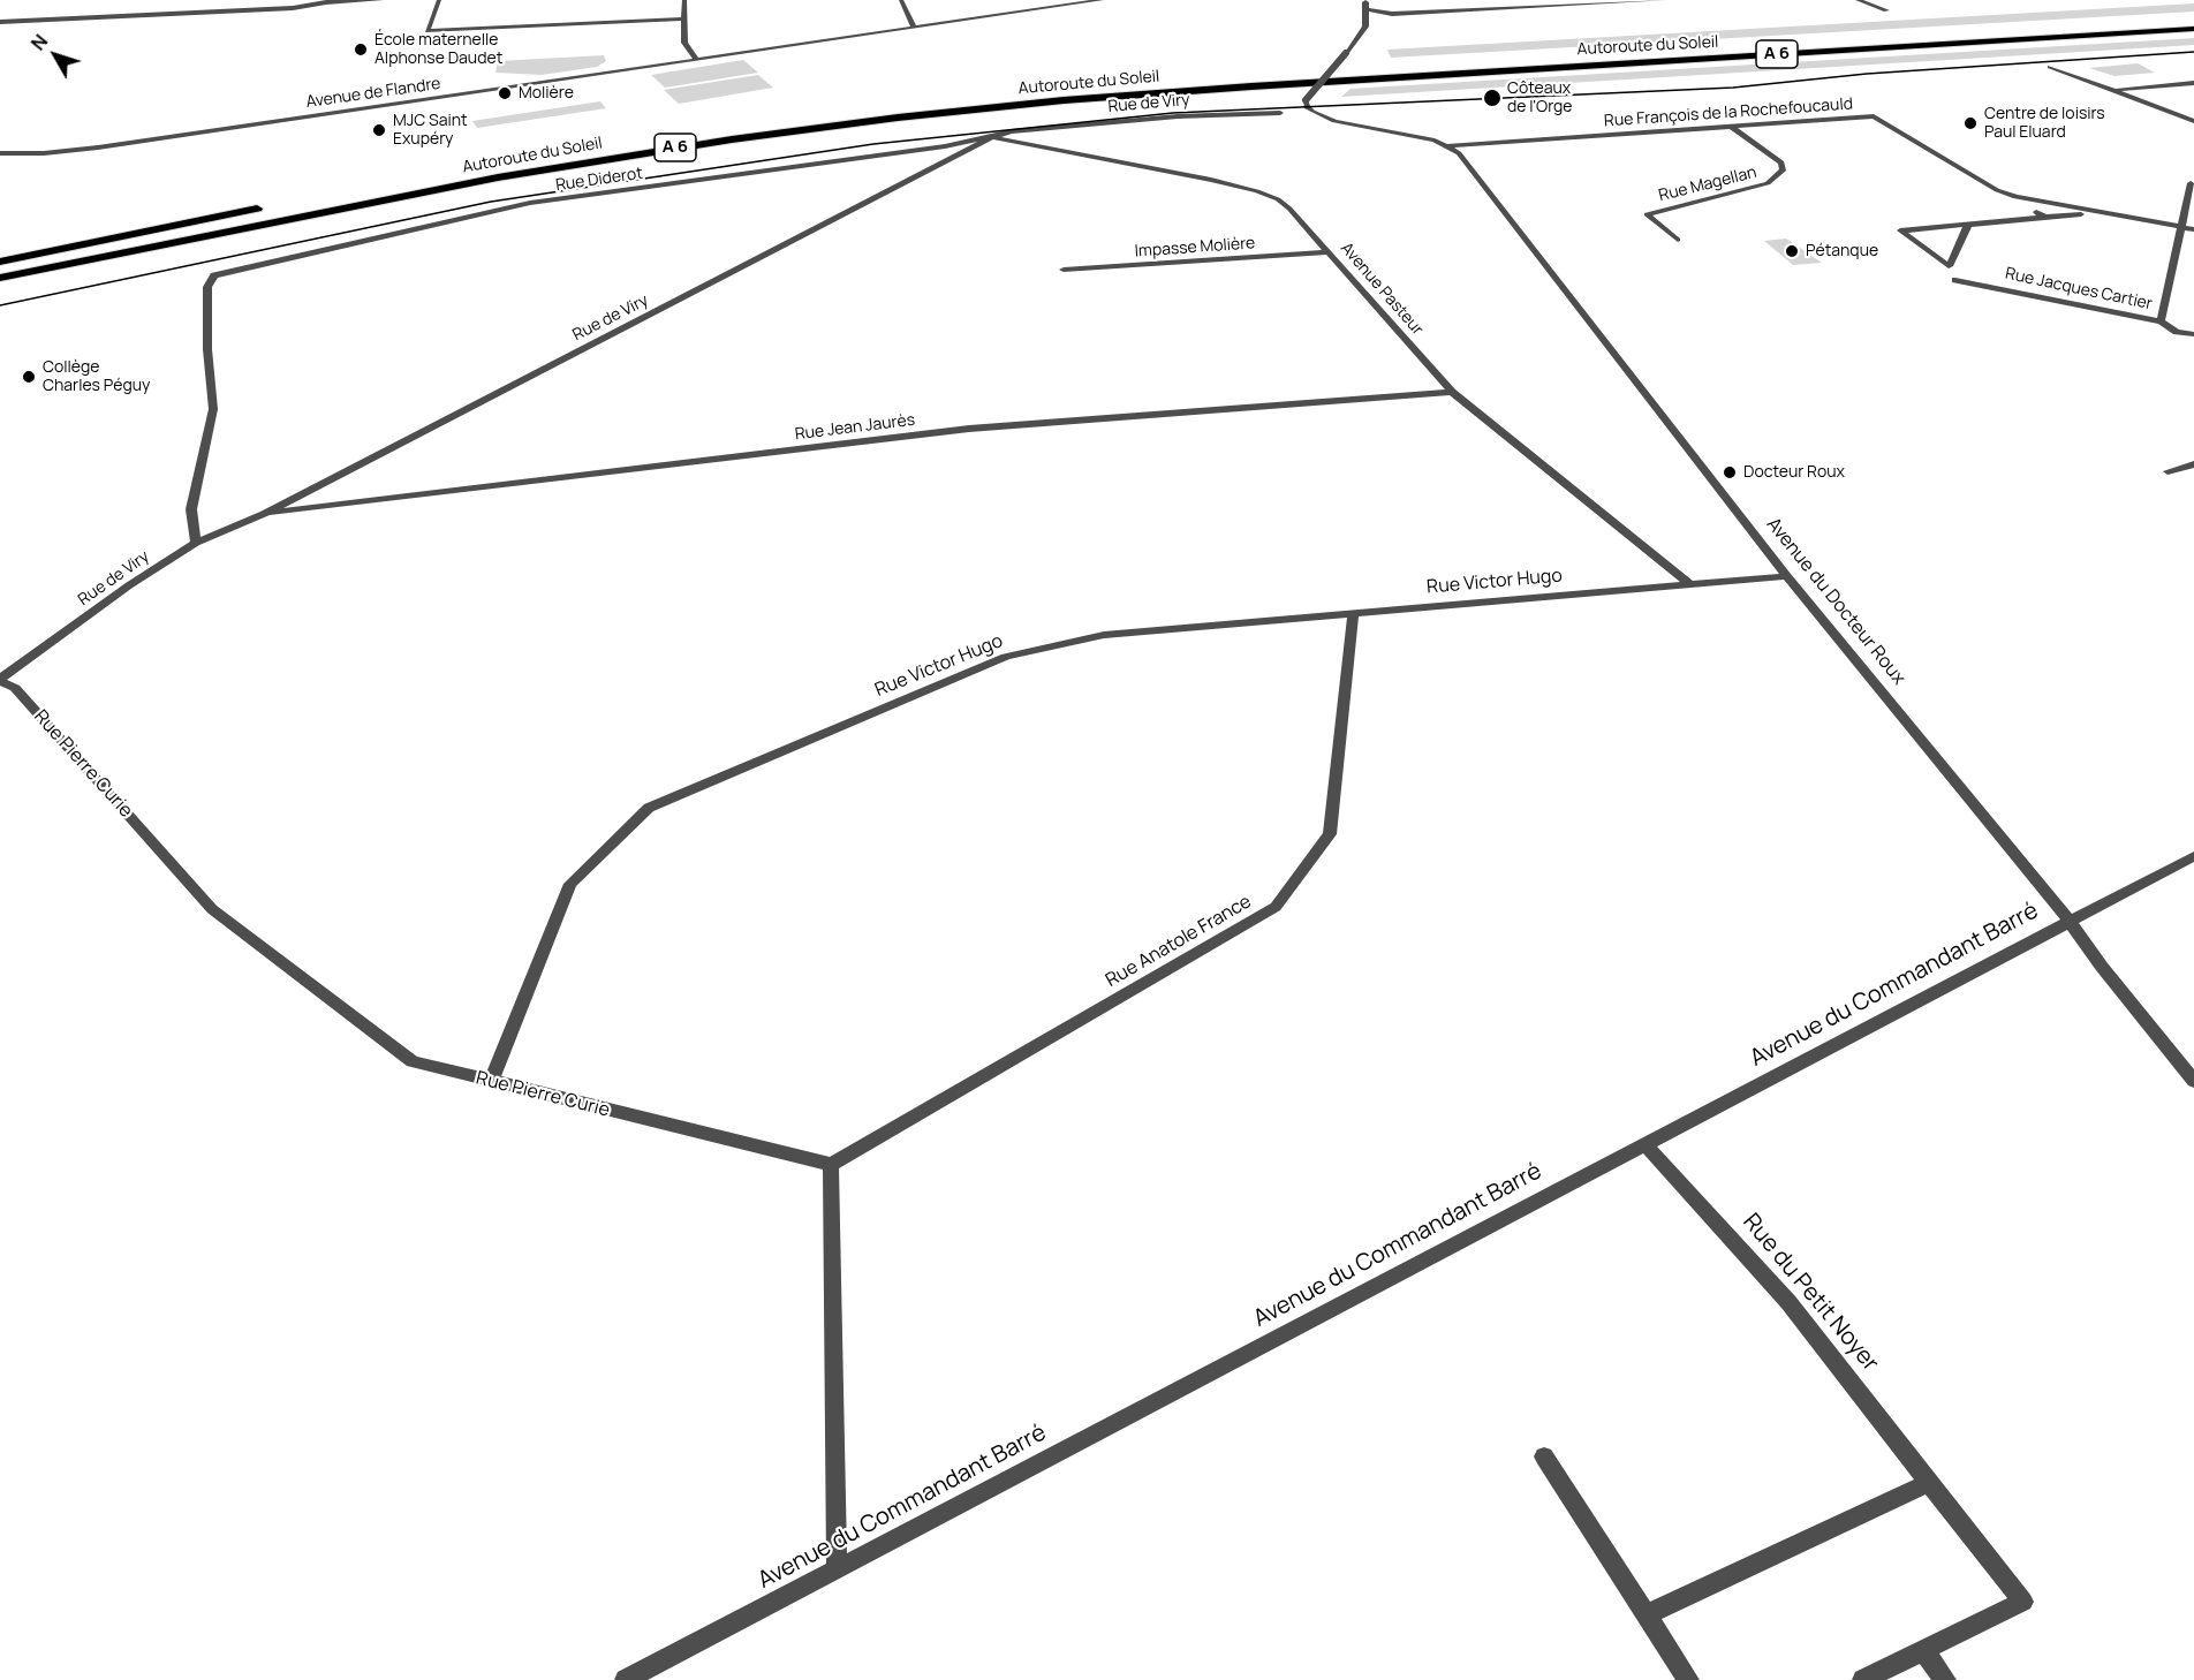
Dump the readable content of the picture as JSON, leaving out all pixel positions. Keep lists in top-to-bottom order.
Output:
{
  "streets": {
    "highway": ["Autoroute du Soleil", "A 6"],
    "street": [
      "Avenue de Flandre",
      "Rue de Viry",
      "Rue François de la Rochefoucauld",
      "Rue Diderot",
      "Rue Magellan",
      "Impasse Molière",
      "Avenue Pasteur",
      "Rue Jacques Cartier",
      "Rue Jean Jaurès",
      "Rue Victor Hugo",
      "Avenue du Docteur Roux",
      "Rue Pierre Curie",
      "Rue Anatole France",
      "Avenue du Commandant Barré",
      "Rue du Petit Noyer"
    ]
  },
  "crossings": [
    ["Rue de Viry", "Rue Diderot"],
    ["Rue de Viry", "Avenue Pasteur"],
    ["Rue de Viry", "Rue Jean Jaurès"],
    ["Rue de Viry", "Rue Pierre Curie"],
    ["Rue François de la Rochefoucauld", "Rue Magellan"],
    ["Rue François de la Rochefoucauld", "Avenue du Docteur Roux"],
    ["Rue Diderot", "Avenue Pasteur"],
    ["Impasse Molière", "Avenue Pasteur"],
    ["Avenue Pasteur", "Rue Jean Jaurès"],
    ["Avenue Pasteur", "Rue Victor Hugo"],
    ["Rue Victor Hugo", "Avenue du Docteur Roux"],
    ["Rue Victor Hugo", "Rue Pierre Curie"],
    ["Rue Victor Hugo", "Rue Anatole France"],
    ["Avenue du Docteur Roux", "Avenue du Commandant Barré"],
    ["Rue Pierre Curie", "Rue Anatole France"],
    ["Avenue du Commandant Barré", "Rue du Petit Noyer"]
  ],
  "places": [
    "École maternelle Alphonse Daudet",
    "Molière",
    "Côteaux de l'Orge",
    "Centre de loisirs Paul Eluard",
    "MJC Saint Exupéry",
    "Pétanque",
    "Collège Charles Péguy",
    "Docteur Roux"
  ],
  "north": "top left"
}
